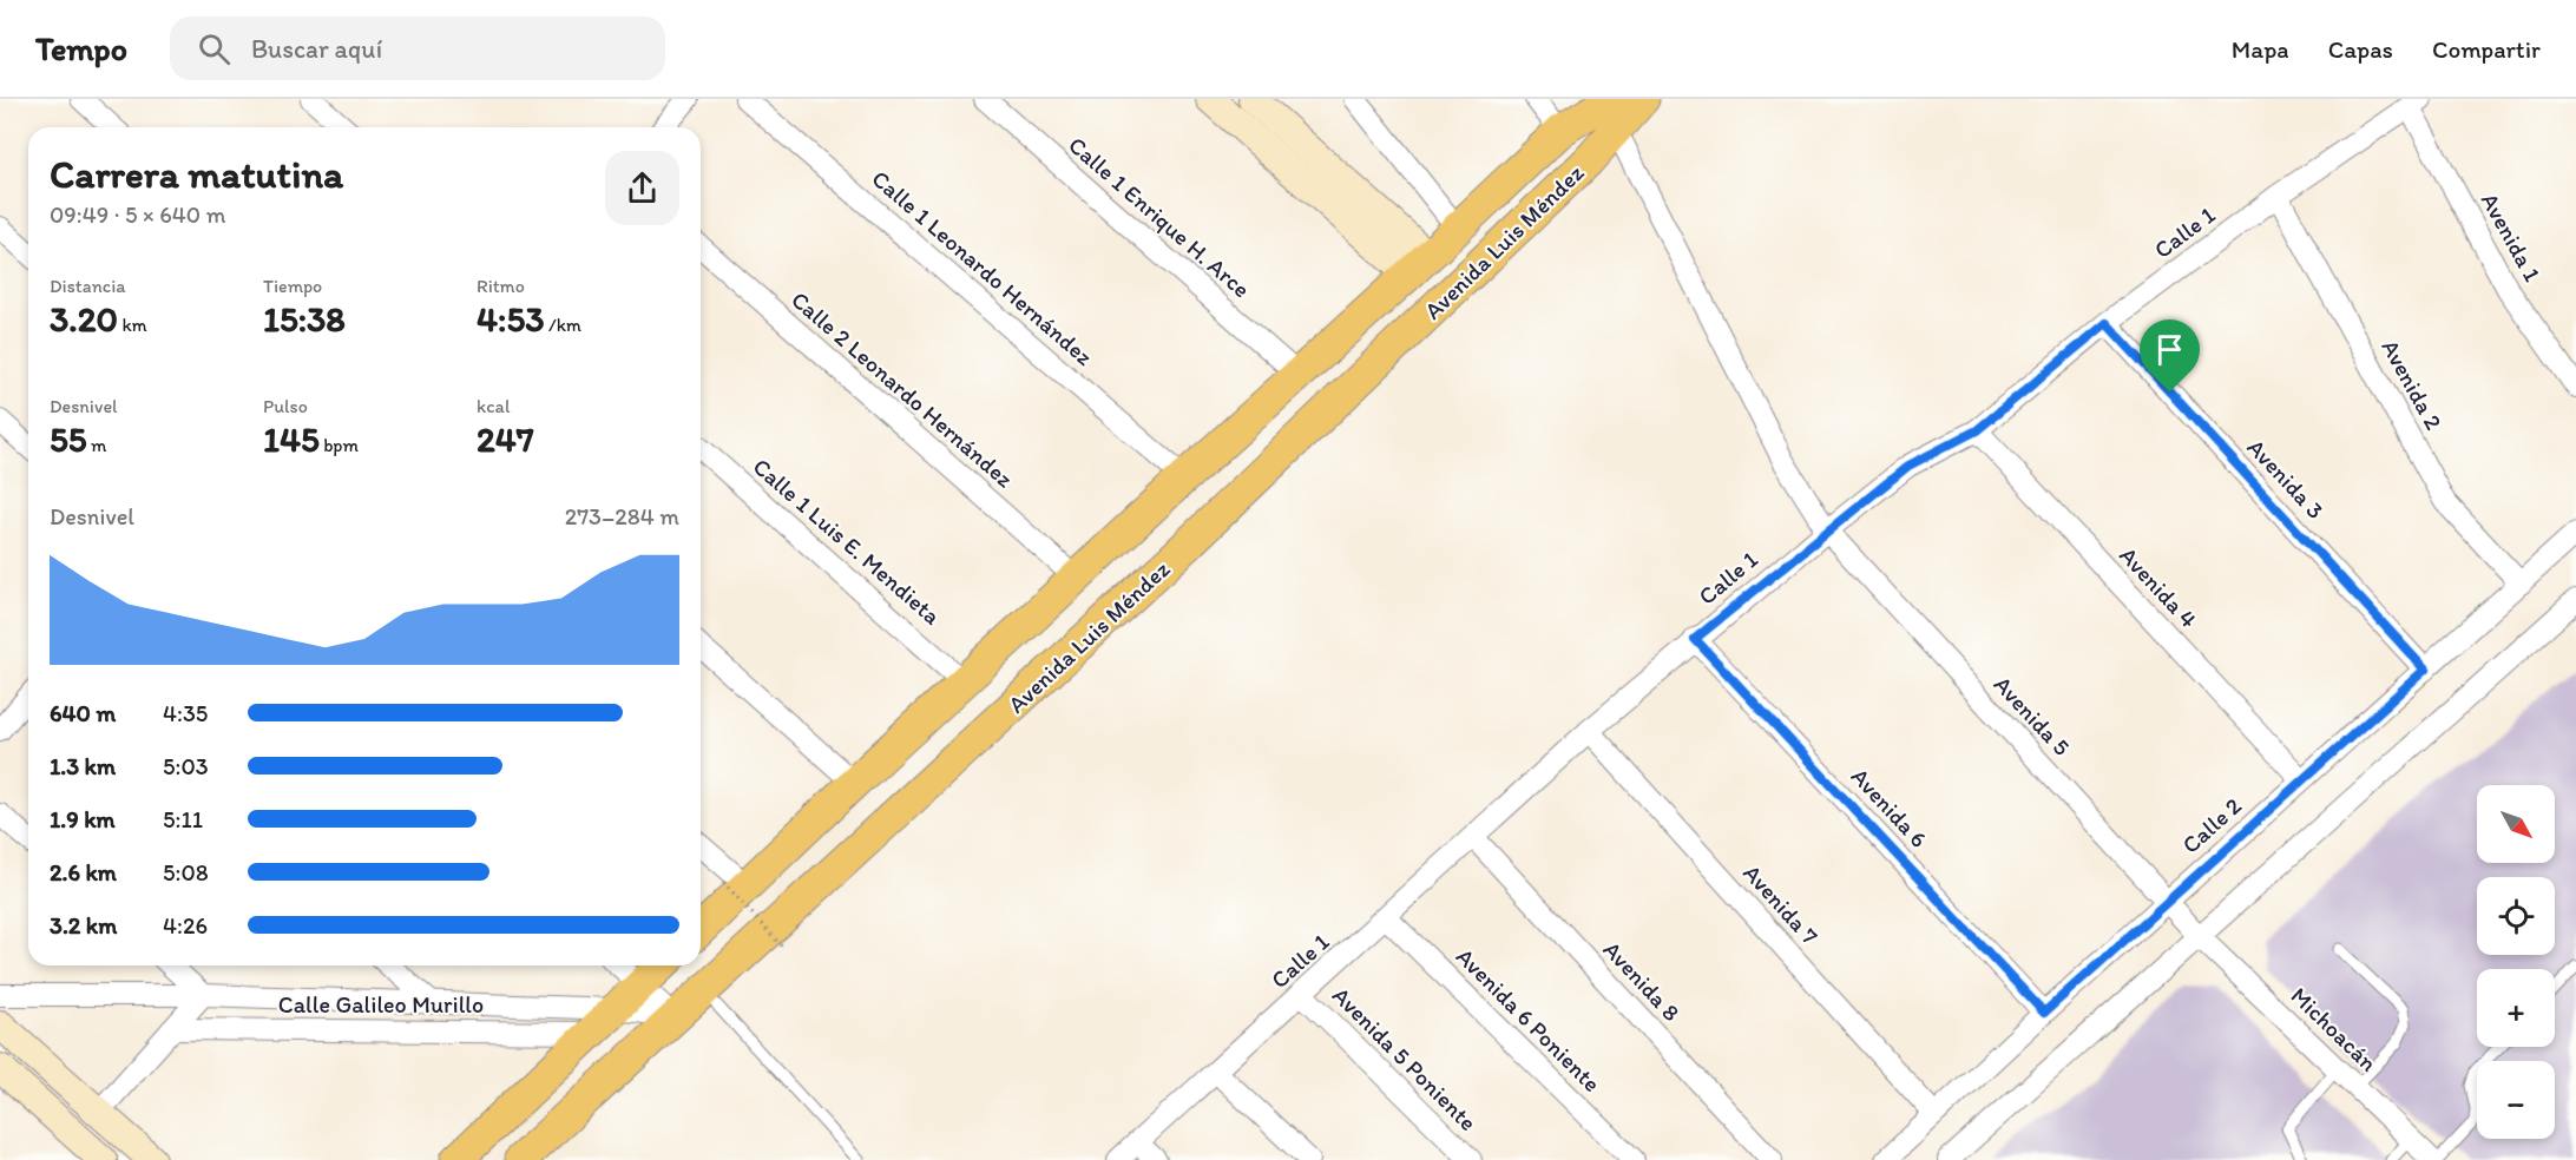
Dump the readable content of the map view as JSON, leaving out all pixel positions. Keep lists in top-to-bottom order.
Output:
{
  "streets": {
    "main road": ["Avenida Luis Méndez"],
    "street": [
      "Calle 1 Enrique H. Arce",
      "Calle 1",
      "Avenida 1",
      "Calle 1 Leonardo Hernández",
      "Avenida 2",
      "Calle 2 Leonardo Hernández",
      "Avenida 3",
      "Calle 1 Luis E. Mendieta",
      "Avenida 4",
      "Avenida 5",
      "Avenida 6",
      "Calle 2",
      "Avenida 7",
      "Avenida 8",
      "Calle Galileo Murillo",
      "Avenida 6 Poniente",
      "Michoacán",
      "Avenida 5 Poniente"
    ]
  },
  "crossings": [
    ["Calle 1 Enrique H. Arce", "Avenida Luis Méndez"],
    ["Calle 1", "Avenida 1"],
    ["Calle 1", "Avenida 2"],
    ["Calle 1", "Avenida 3"],
    ["Calle 1", "Avenida 4"],
    ["Calle 1", "Avenida 5"],
    ["Calle 1", "Avenida 6"],
    ["Calle 1", "Avenida 7"],
    ["Calle 1", "Avenida 8"],
    ["Calle 1", "Avenida 6 Poniente"],
    ["Calle 1", "Avenida 5 Poniente"],
    ["Avenida Luis Méndez", "Calle 1 Leonardo Hernández"],
    ["Avenida Luis Méndez", "Calle 2 Leonardo Hernández"],
    ["Avenida Luis Méndez", "Calle 1 Luis E. Mendieta"],
    ["Avenida Luis Méndez", "Avenida 5"],
    ["Avenida Luis Méndez", "Calle Galileo Murillo"],
    ["Avenida 2", "Calle 2"],
    ["Avenida 3", "Calle 2"],
    ["Avenida 4", "Calle 2"],
    ["Avenida 5", "Calle 2"],
    ["Avenida 5", "Michoacán"],
    ["Avenida 6", "Calle 2"],
    ["Calle 2", "Avenida 7"]
  ],
  "north": "bottom right",
  "page": {
    "header": "Tempo",
    "search": "Buscar aquí",
    "nav": ["Mapa", "Capas", "Compartir"],
    "heading": ["Carrera matutina", "09:49 · 5 × 640 m"],
    "stats": [
      ["Distancia", "3.20 km"],
      ["Tiempo", "15:38"],
      ["Ritmo", "4:53 /km"],
      ["Desnivel", "55 m"],
      ["Pulso", "145 bpm"],
      ["kcal", "247"]
    ],
    "chart": ["Desnivel", "273–284 m"],
    "list": [
      {
        "name": "640 m",
        "note": "4:35"
      },
      {
        "name": "1.3 km",
        "note": "5:03"
      },
      {
        "name": "1.9 km",
        "note": "5:11"
      },
      {
        "name": "2.6 km",
        "note": "5:08"
      },
      {
        "name": "3.2 km",
        "note": "4:26"
      }
    ],
    "map_buttons": ["+", "−"]
  }
}
